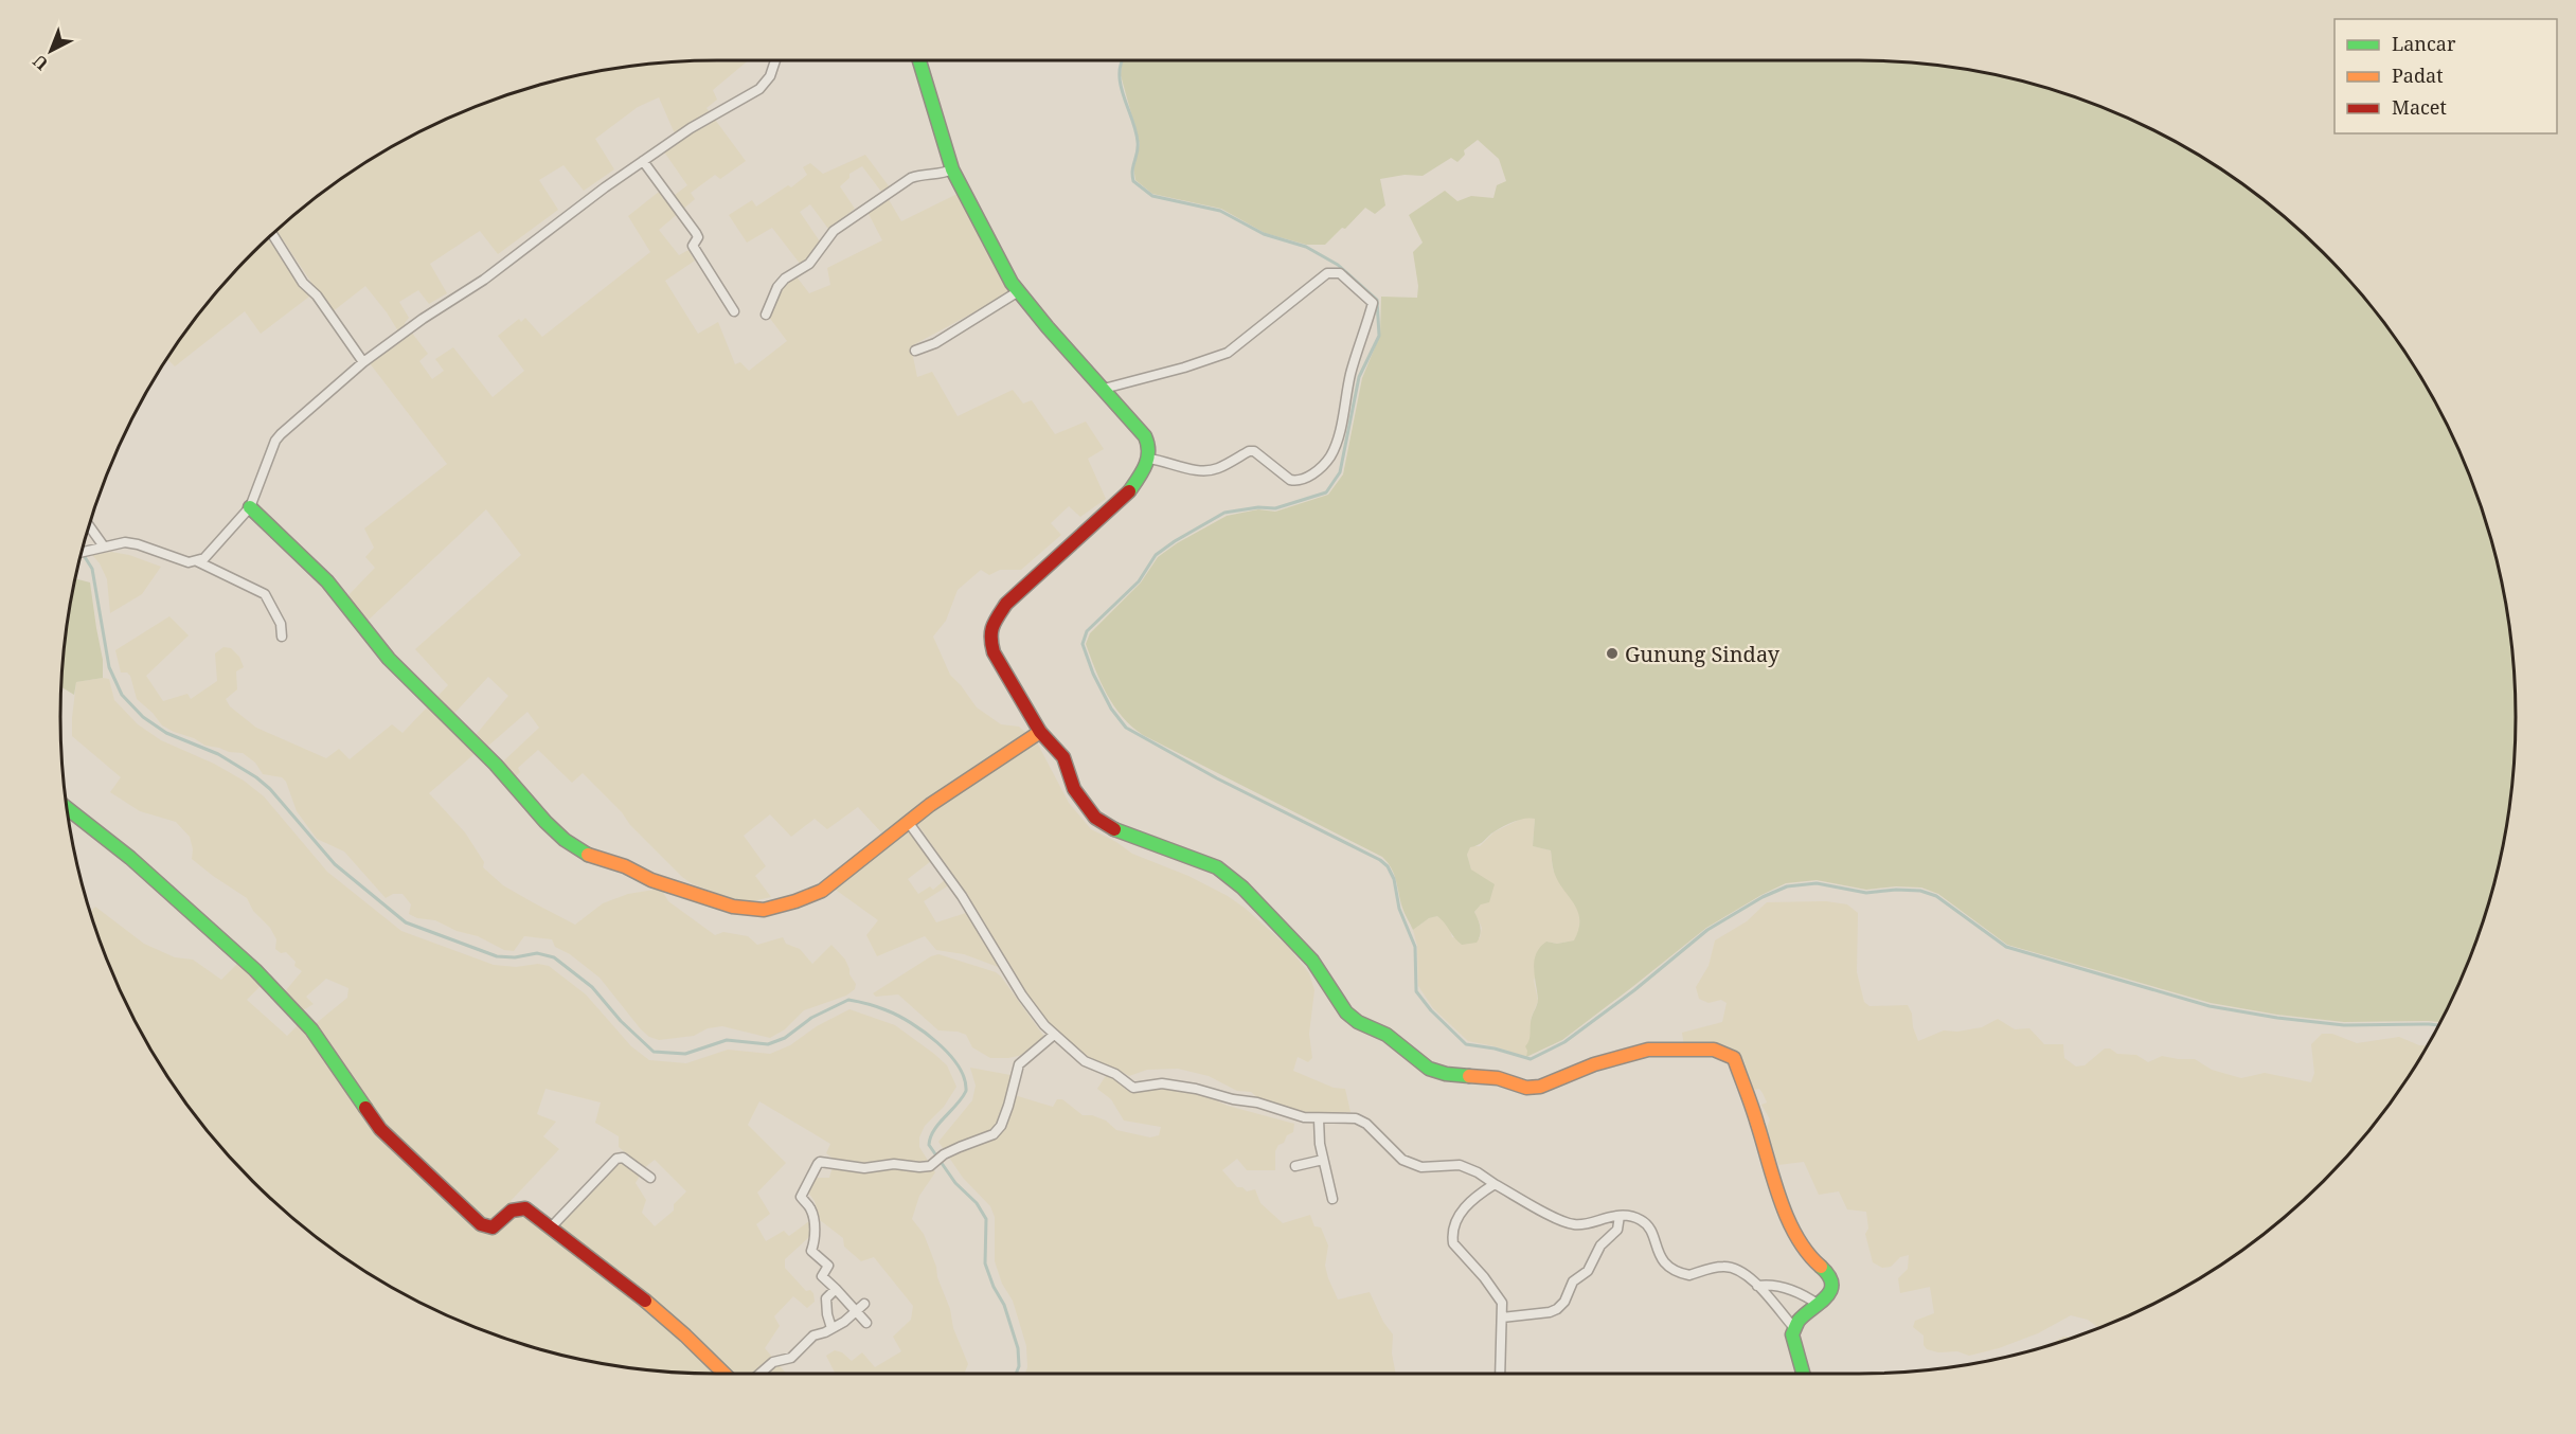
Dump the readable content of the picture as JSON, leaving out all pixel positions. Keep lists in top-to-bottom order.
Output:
{
  "places": ["Gunung Sinday"],
  "legend": ["Lancar", "Padat", "Macet"],
  "north": "bottom left"
}
